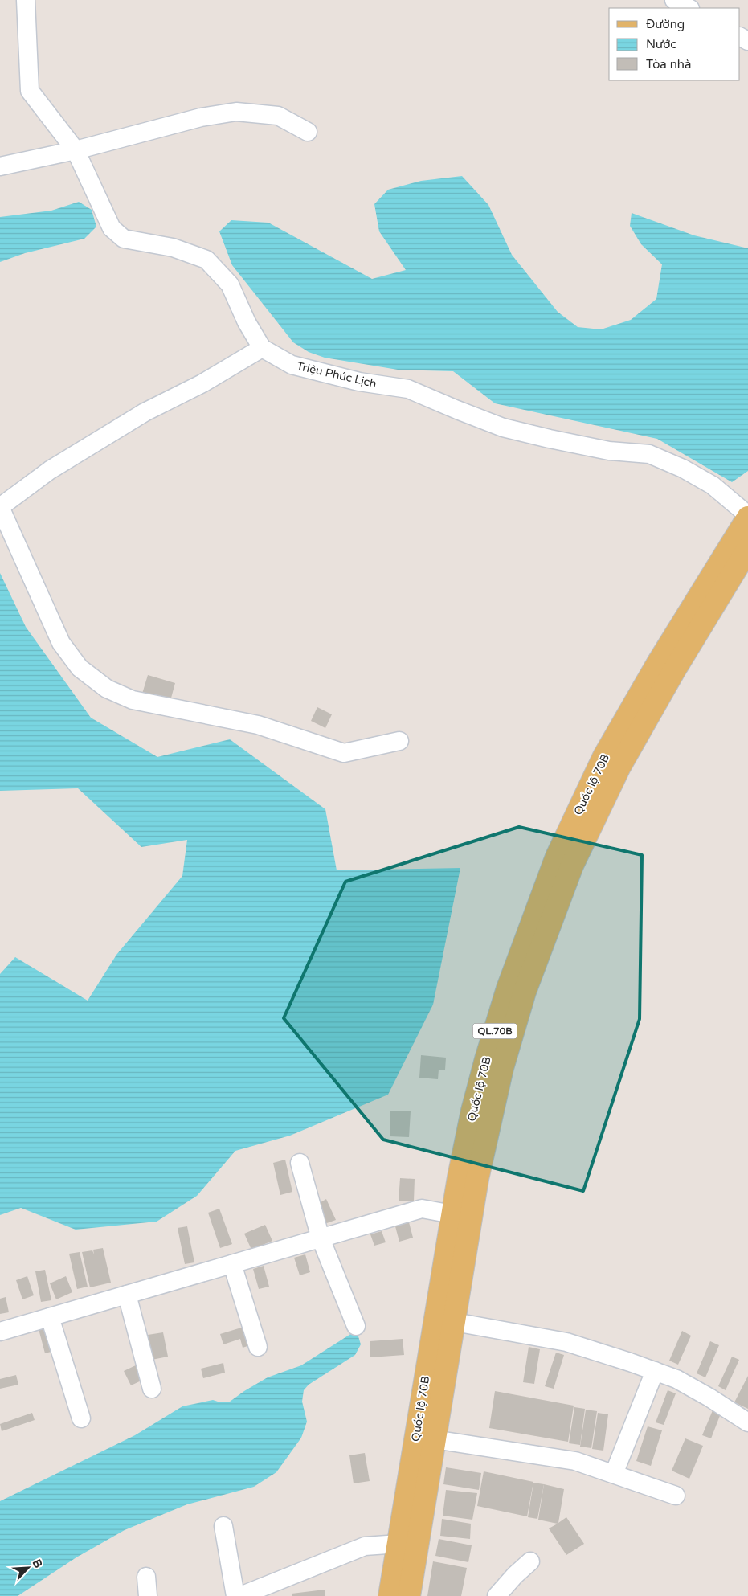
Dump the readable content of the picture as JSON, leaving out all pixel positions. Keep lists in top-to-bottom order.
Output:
{
  "streets": {
    "main road": ["Quốc lộ 70B", "QL.70B"],
    "street": ["Triệu Phúc Lịch"]
  },
  "crossings": [
    ["Triệu Phúc Lịch", "Quốc lộ 70B"]
  ],
  "legend": ["Đường", "Nước", "Tòa nhà"],
  "north": "top right"
}
